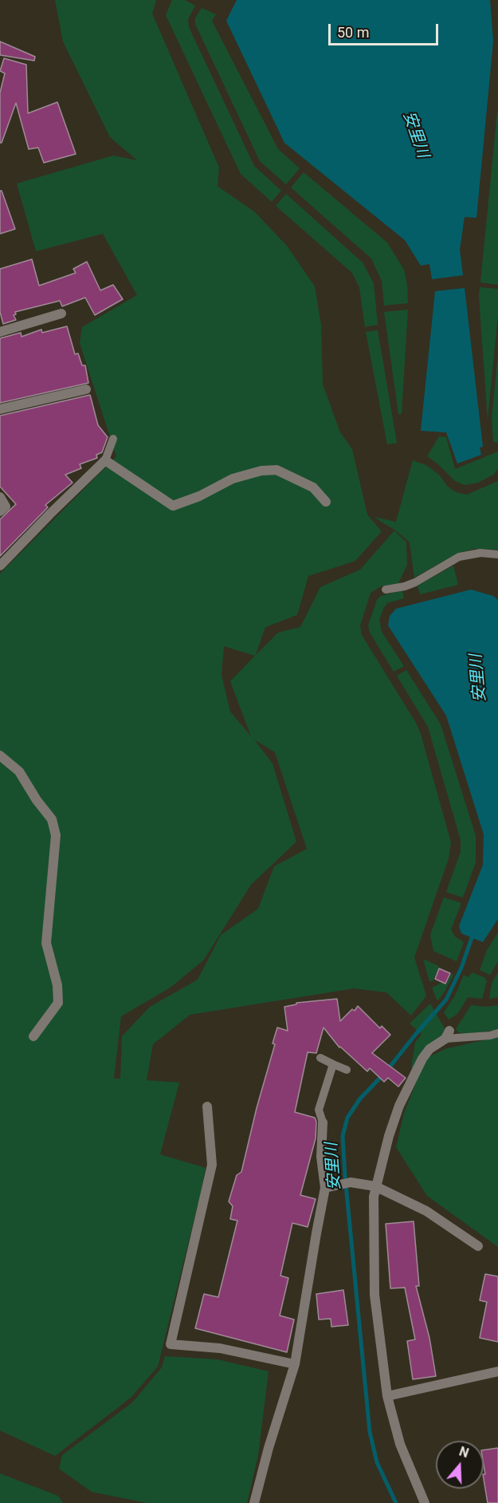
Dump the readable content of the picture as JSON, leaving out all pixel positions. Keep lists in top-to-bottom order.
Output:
{
  "water": ["安里川"],
  "scale_bar": "50 m",
  "north": "top"
}
